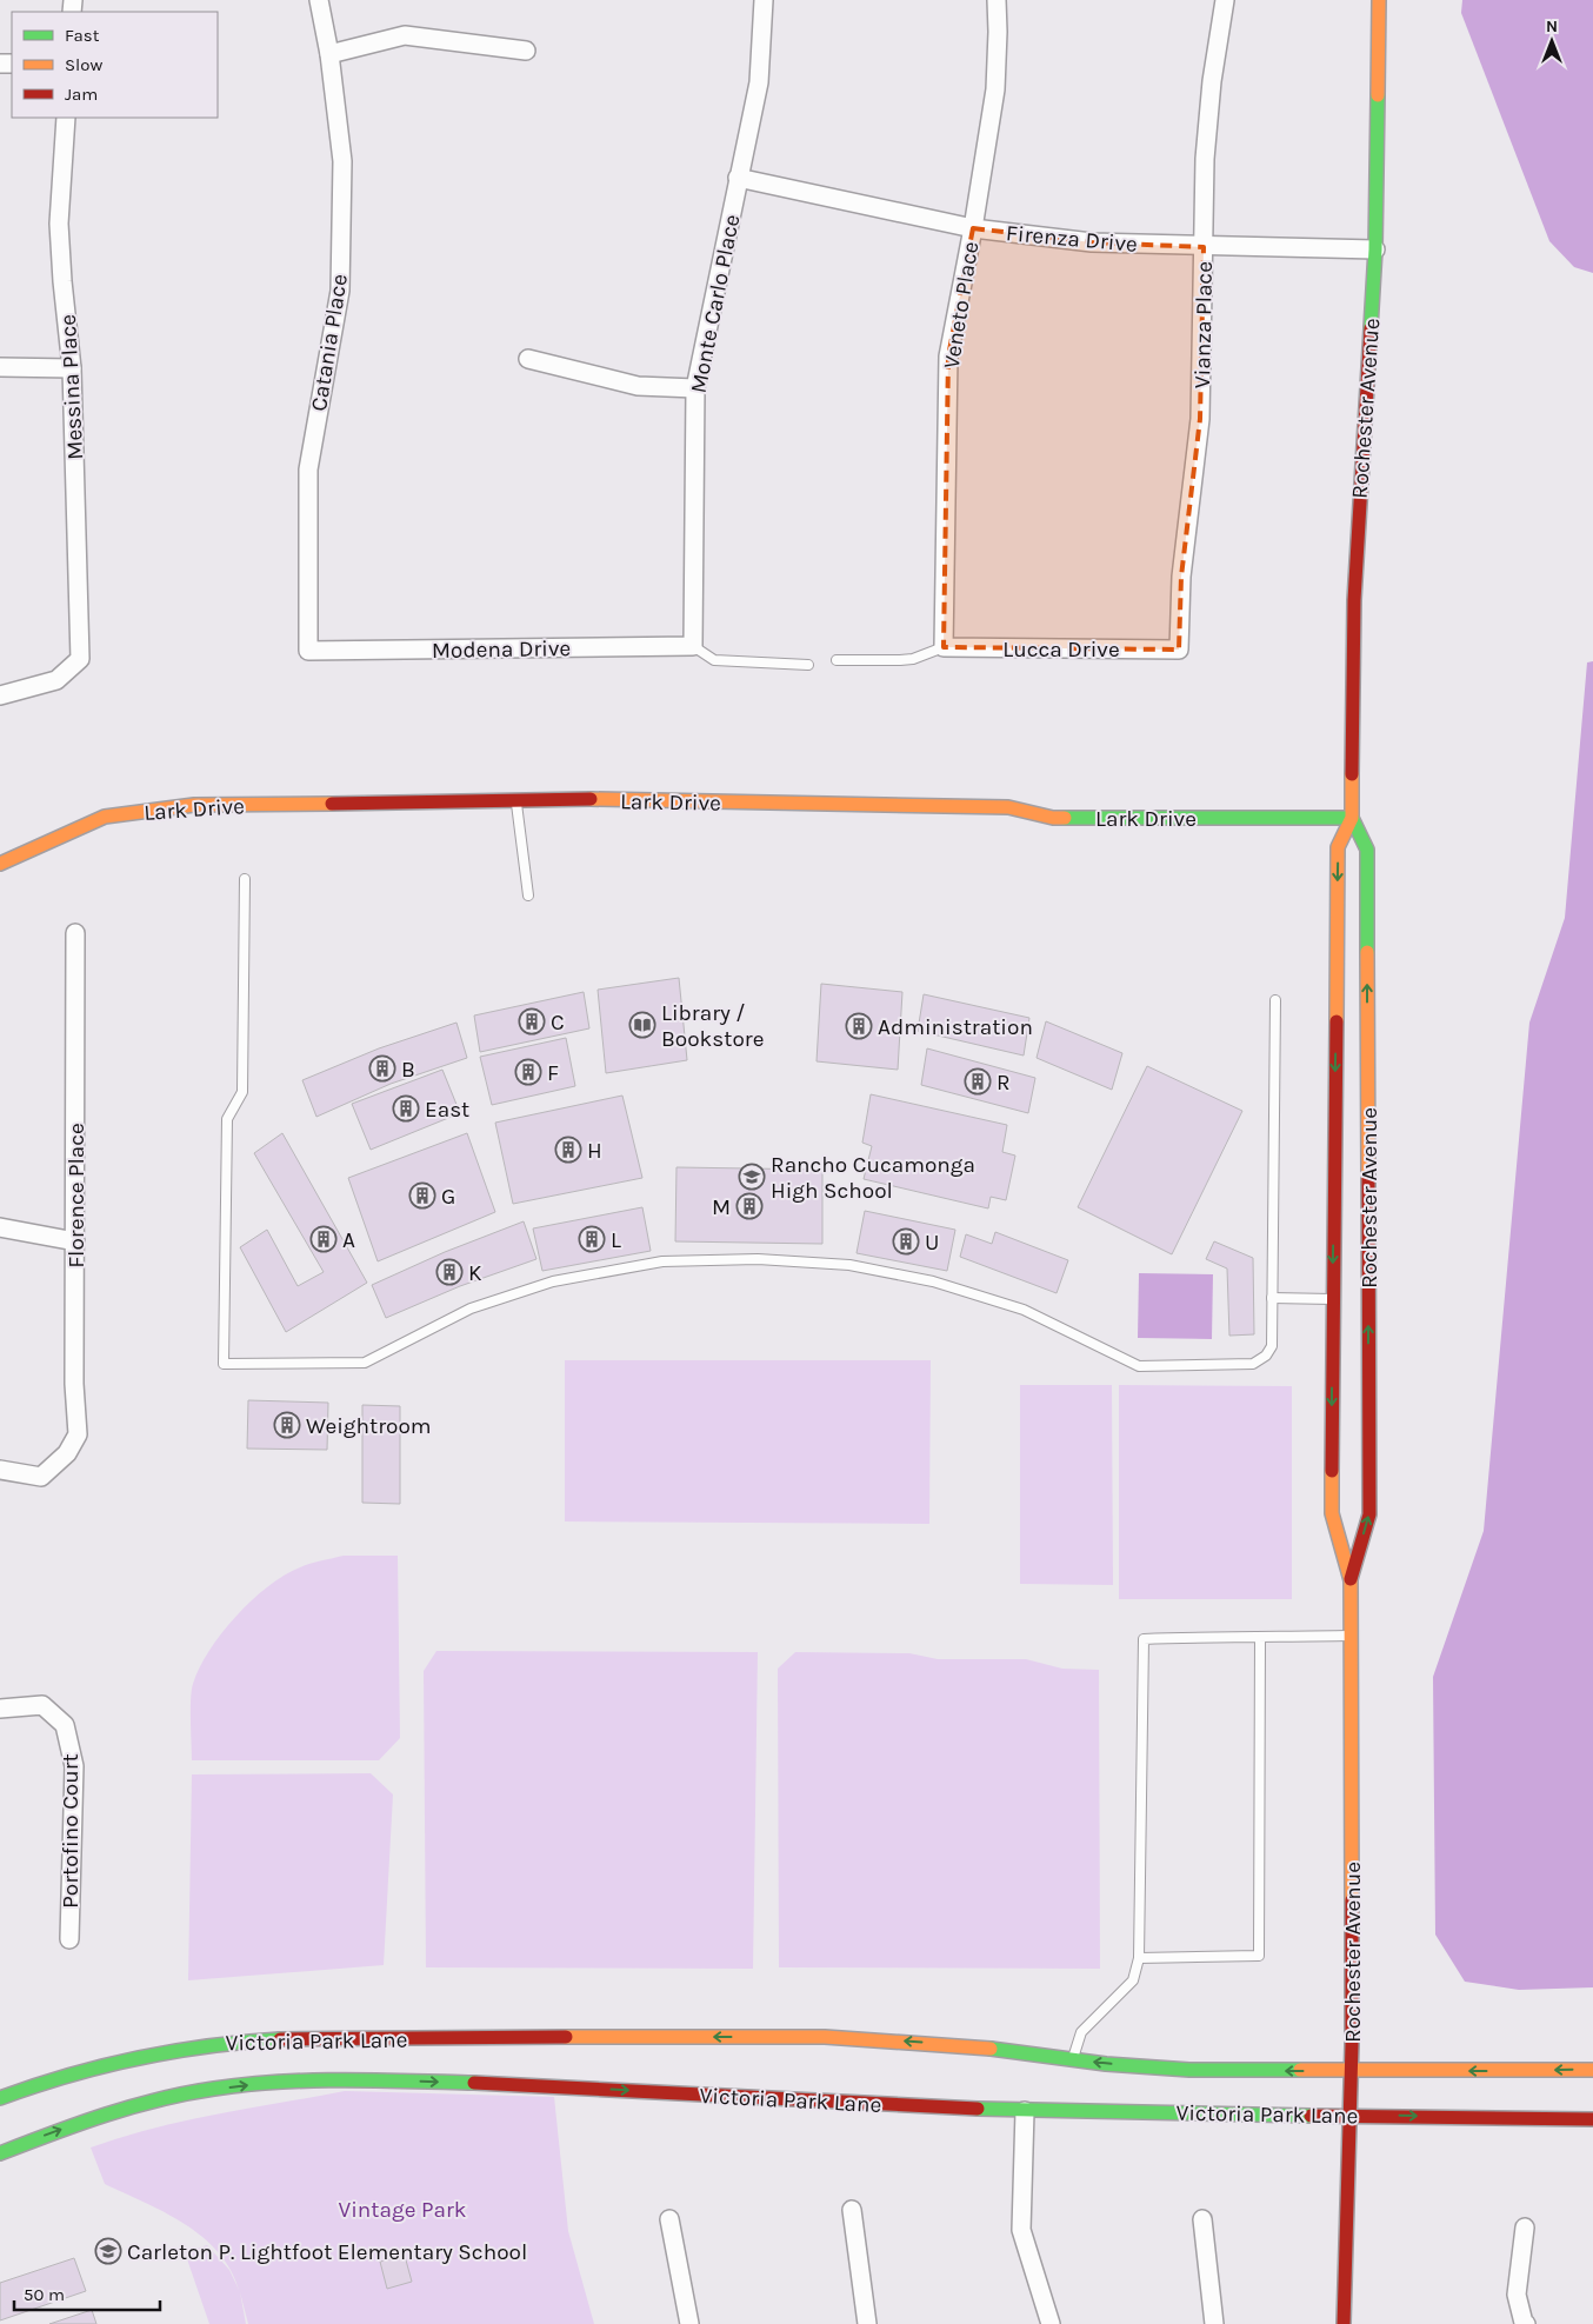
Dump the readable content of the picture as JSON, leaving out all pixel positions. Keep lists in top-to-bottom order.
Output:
{
  "streets": {
    "street": [
      "Firenza Drive",
      "Monte Carlo Place",
      "Veneto Place",
      "Vianza Place",
      "Catania Place",
      "Messina Place",
      "Rochester Avenue",
      "Modena Drive",
      "Lucca Drive",
      "Lark Drive",
      "Florence Place",
      "Portofino Court",
      "Victoria Park Lane"
    ]
  },
  "crossings": [
    ["Firenza Drive", "Monte Carlo Place"],
    ["Firenza Drive", "Veneto Place"],
    ["Firenza Drive", "Vianza Place"],
    ["Firenza Drive", "Rochester Avenue"],
    ["Monte Carlo Place", "Modena Drive"],
    ["Veneto Place", "Lucca Drive"],
    ["Vianza Place", "Lucca Drive"],
    ["Catania Place", "Modena Drive"],
    ["Rochester Avenue", "Lark Drive"],
    ["Rochester Avenue", "Victoria Park Lane"]
  ],
  "parks": ["Vintage Park"],
  "places": {
    "building": [
      "C",
      "Administration",
      "B",
      "F",
      "R",
      "East",
      "H",
      "G",
      "M",
      "A",
      "L",
      "U",
      "K",
      "Weightroom"
    ],
    "library": ["Library / Bookstore"],
    "school or university": ["Rancho Cucamonga High School", "Carleton P. Lightfoot Elementary School"]
  },
  "legend": ["Fast", "Slow", "Jam"],
  "scale_bar": "50 m",
  "north": "top"
}
